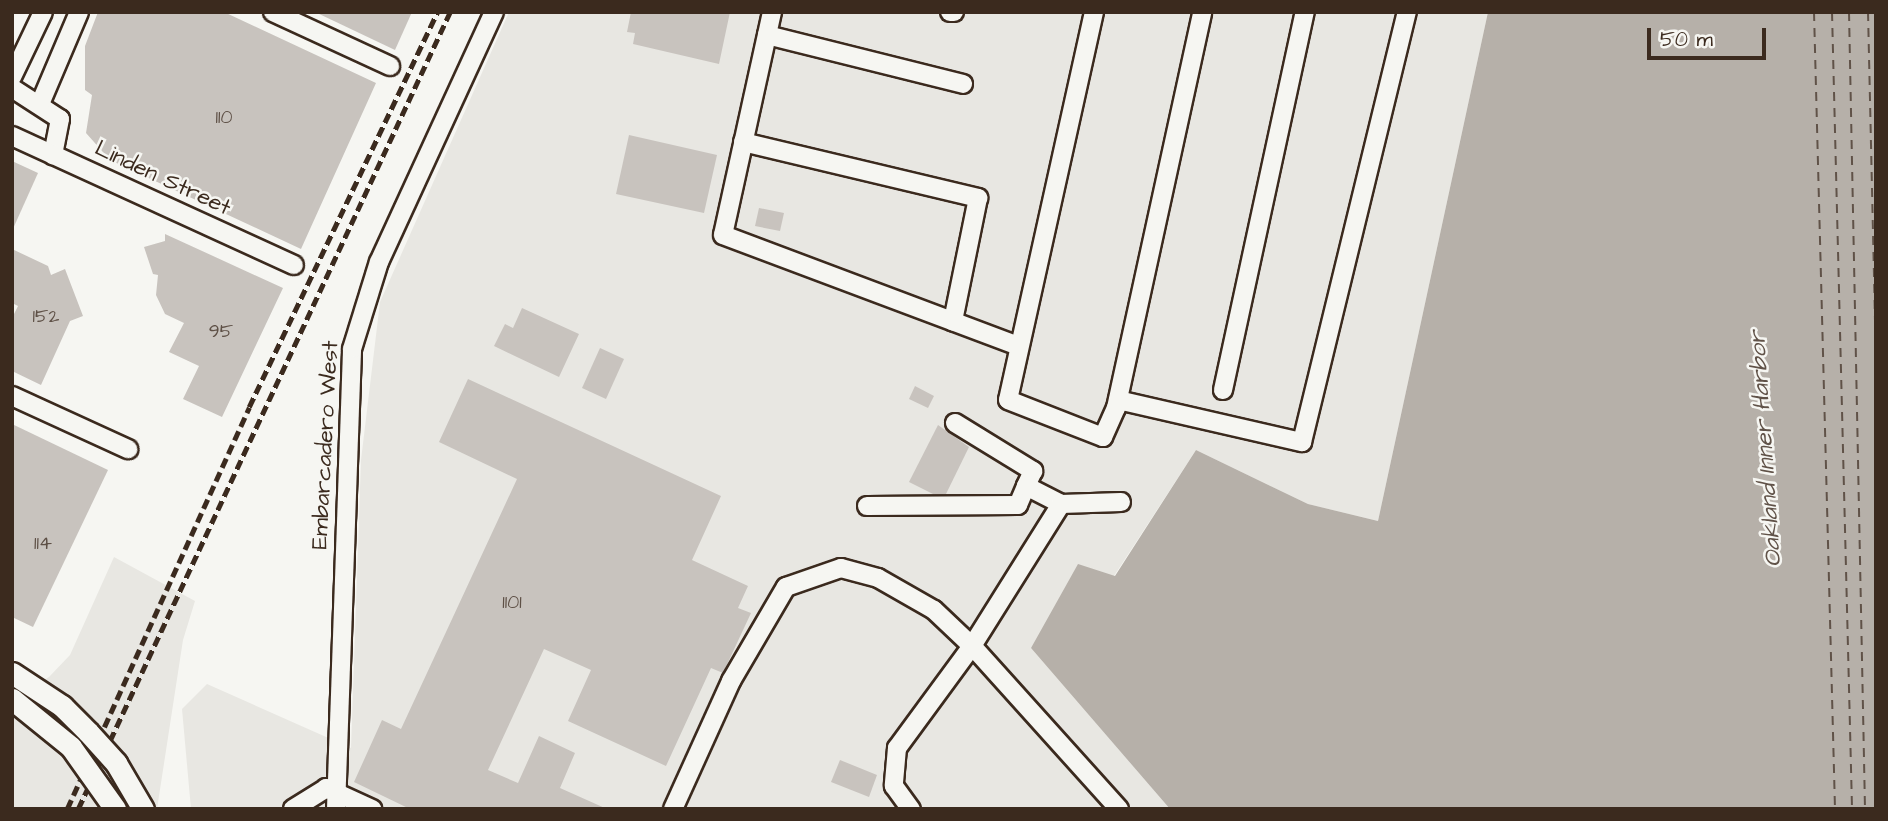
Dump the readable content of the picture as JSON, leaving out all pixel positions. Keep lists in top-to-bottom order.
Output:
{
  "streets": {
    "street": ["Linden Street", "Embarcadero West"]
  },
  "water": ["Oakland Inner Harbor"],
  "house_numbers": [
    "110",
    "152",
    "95",
    "114",
    "1101"
  ],
  "scale_bar": "50 m"
}
